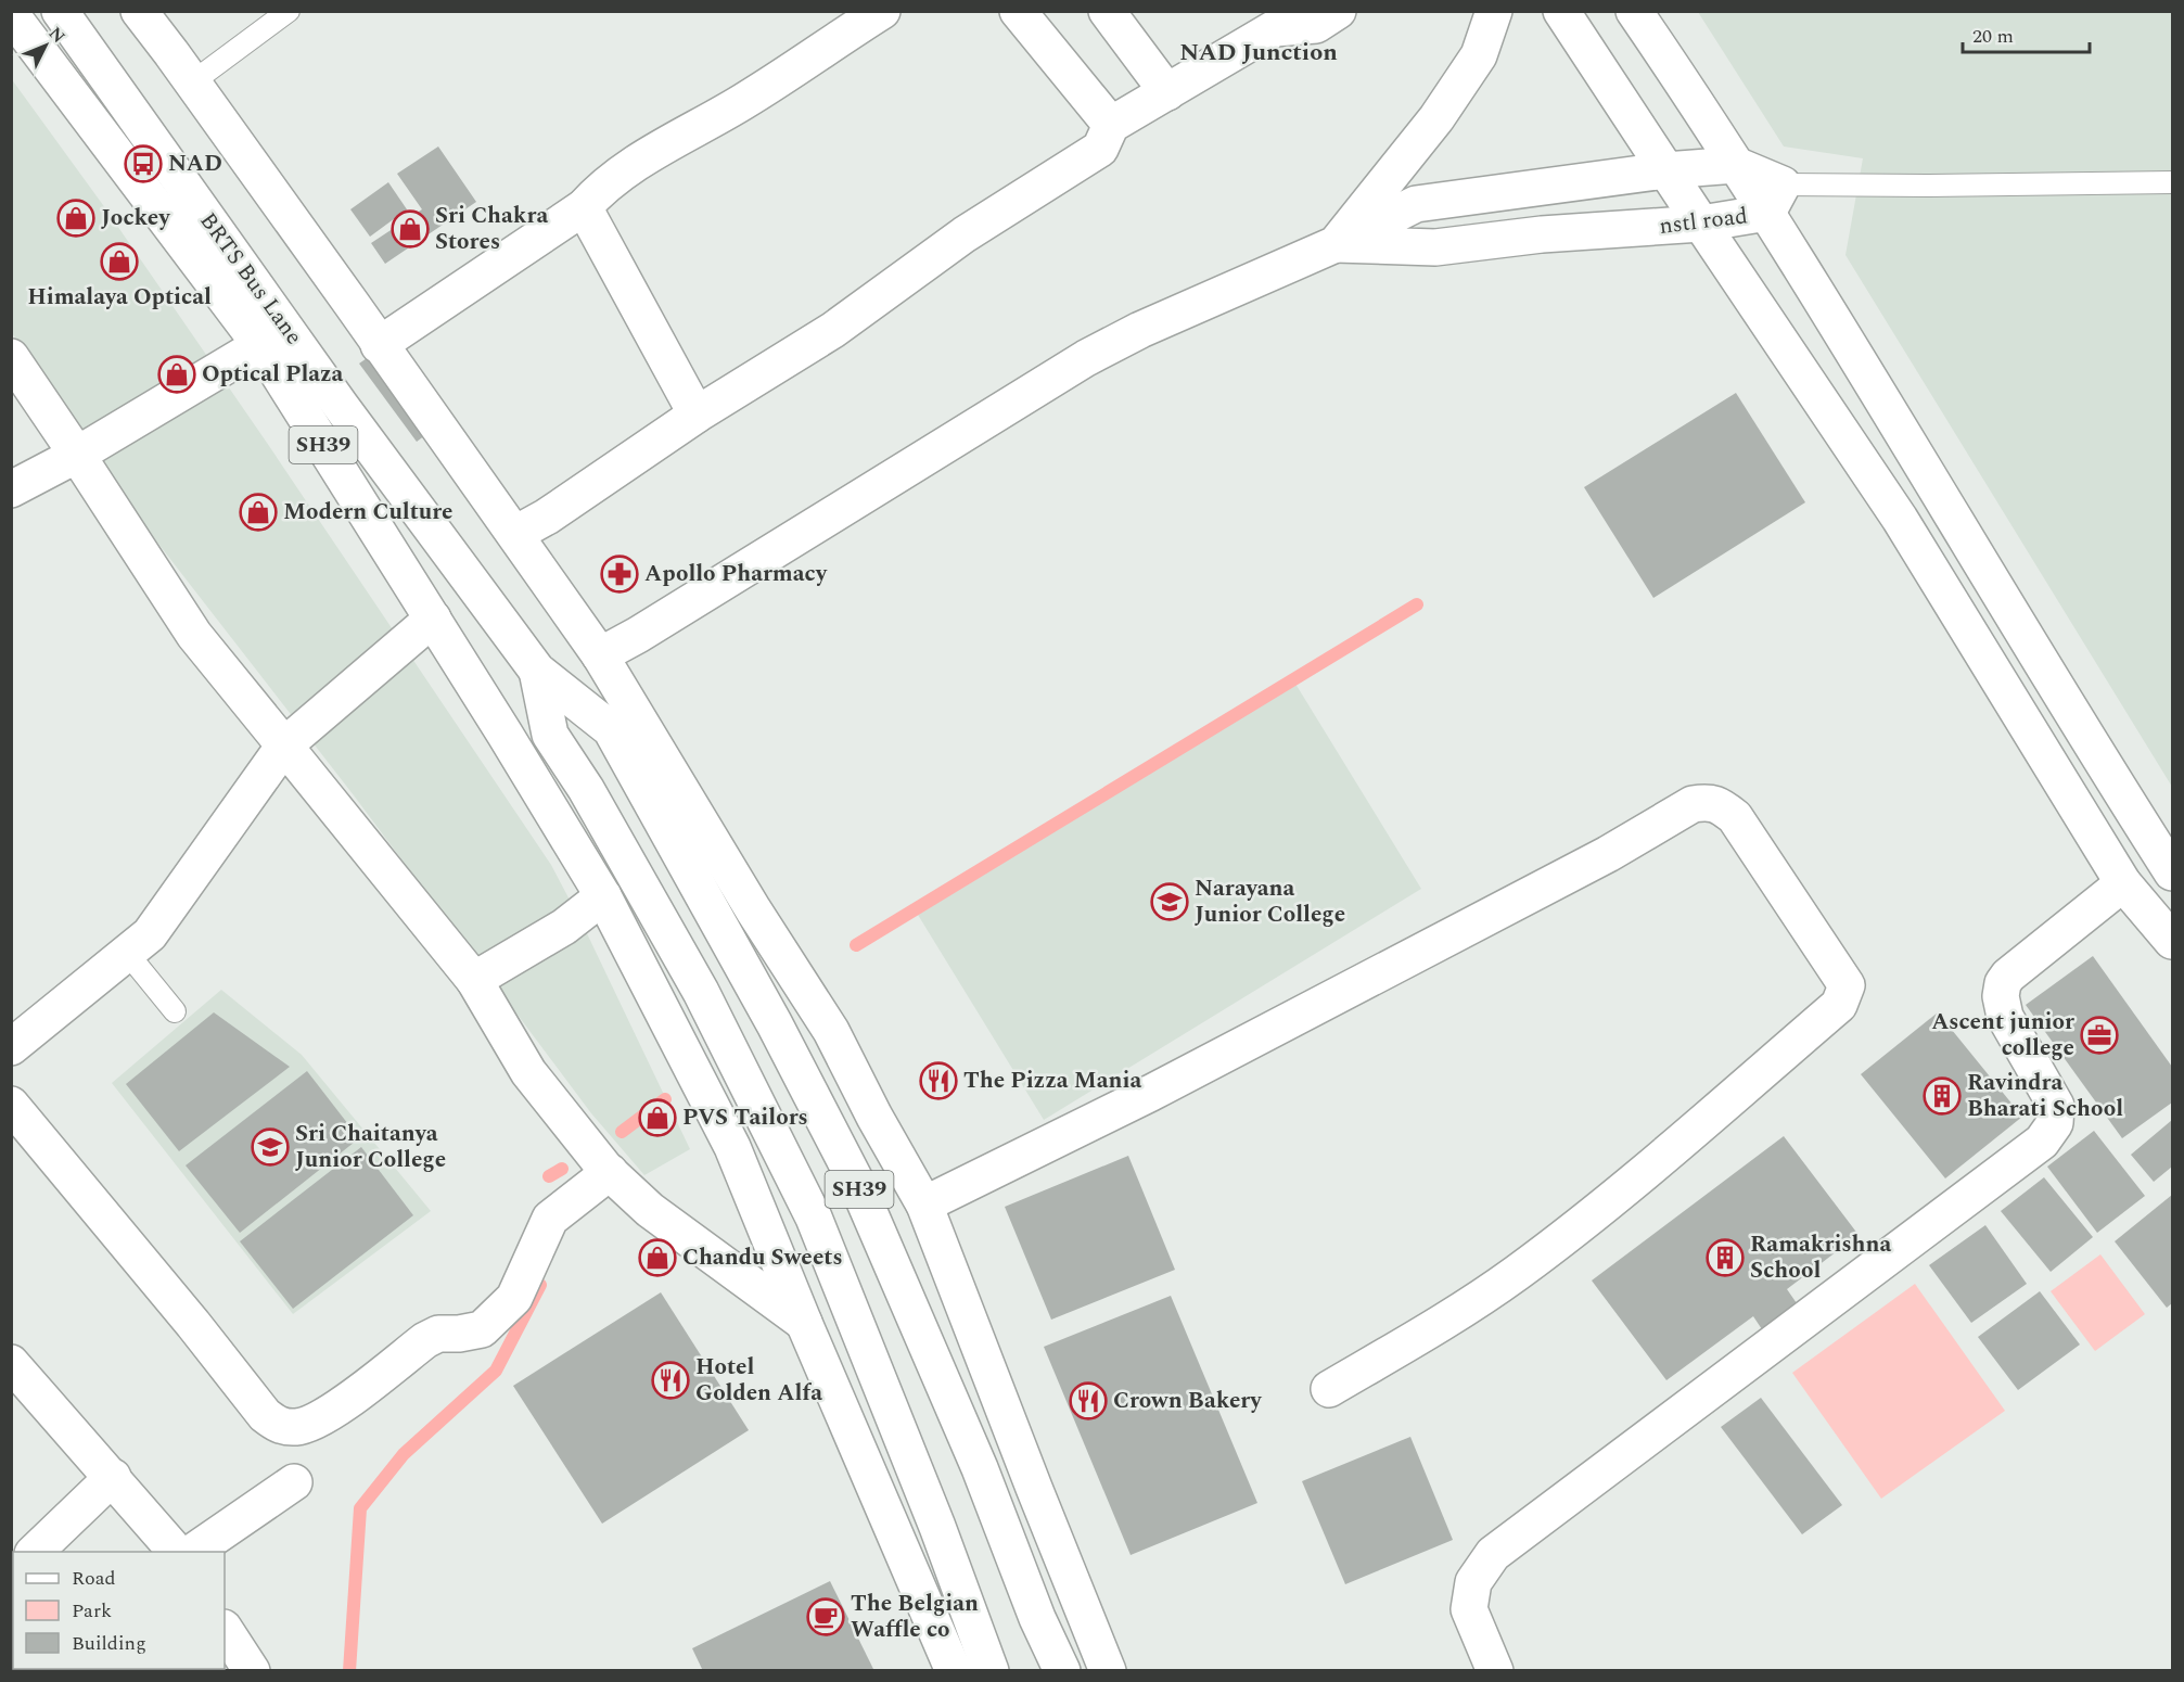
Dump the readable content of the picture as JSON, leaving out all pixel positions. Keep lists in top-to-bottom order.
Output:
{
  "streets": {
    "street": ["nstl road", "BRTS Bus Lane", "SH39"]
  },
  "crossings": [
    ["BRTS Bus Lane", "SH39"]
  ],
  "districts": ["NAD Junction"],
  "places": {
    "bus stop": ["NAD"],
    "shop": [
      "Jockey",
      "Sri Chakra Stores",
      "Himalaya Optical",
      "Optical Plaza",
      "Modern Culture",
      "PVS Tailors",
      "Chandu Sweets"
    ],
    "pharmacy": ["Apollo Pharmacy"],
    "school or university": ["Narayana Junior College", "Sri Chaitanya Junior College"],
    "office": ["Ascent junior college"],
    "restaurant": ["The Pizza Mania", "Hotel Golden Alfa", "Crown Bakery"],
    "building": ["Ravindra Bharati School", "Ramakrishna School"],
    "cafe": ["The Belgian Waffle co"]
  },
  "legend": ["Road", "Park", "Building"],
  "scale_bar": "20 m",
  "north": "top right"
}
